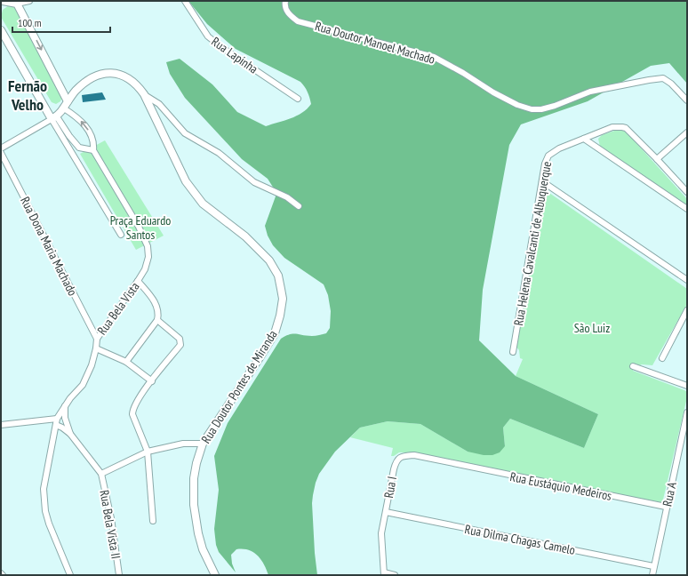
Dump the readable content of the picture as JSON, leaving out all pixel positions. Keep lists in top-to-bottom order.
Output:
{
  "streets": {
    "street": [
      "Rua Doutor Manoel Machado",
      "Rua Lapinha",
      "Rua Helena Cavalcanti de Albuquerque",
      "Rua Dona Maria Machado",
      "Rua Bela Vista",
      "Rua Doutor Pontes de Miranda",
      "Rua Eustáquio Medeiros",
      "Rua I",
      "Rua A",
      "Rua Bela Vista II",
      "Rua Dilma Chagas Camelo"
    ]
  },
  "crossings": [
    ["Rua Dona Maria Machado", "Rua Bela Vista"],
    ["Rua Bela Vista", "Rua Doutor Pontes de Miranda"],
    ["Rua Eustáquio Medeiros", "Rua I"],
    ["Rua Eustáquio Medeiros", "Rua A"],
    ["Rua I", "Rua Dilma Chagas Camelo"],
    ["Rua A", "Rua Dilma Chagas Camelo"]
  ],
  "districts": ["Fernão Velho"],
  "parks": ["Praça Eduardo Santos", "São Luiz"],
  "scale_bar": "100 m"
}
